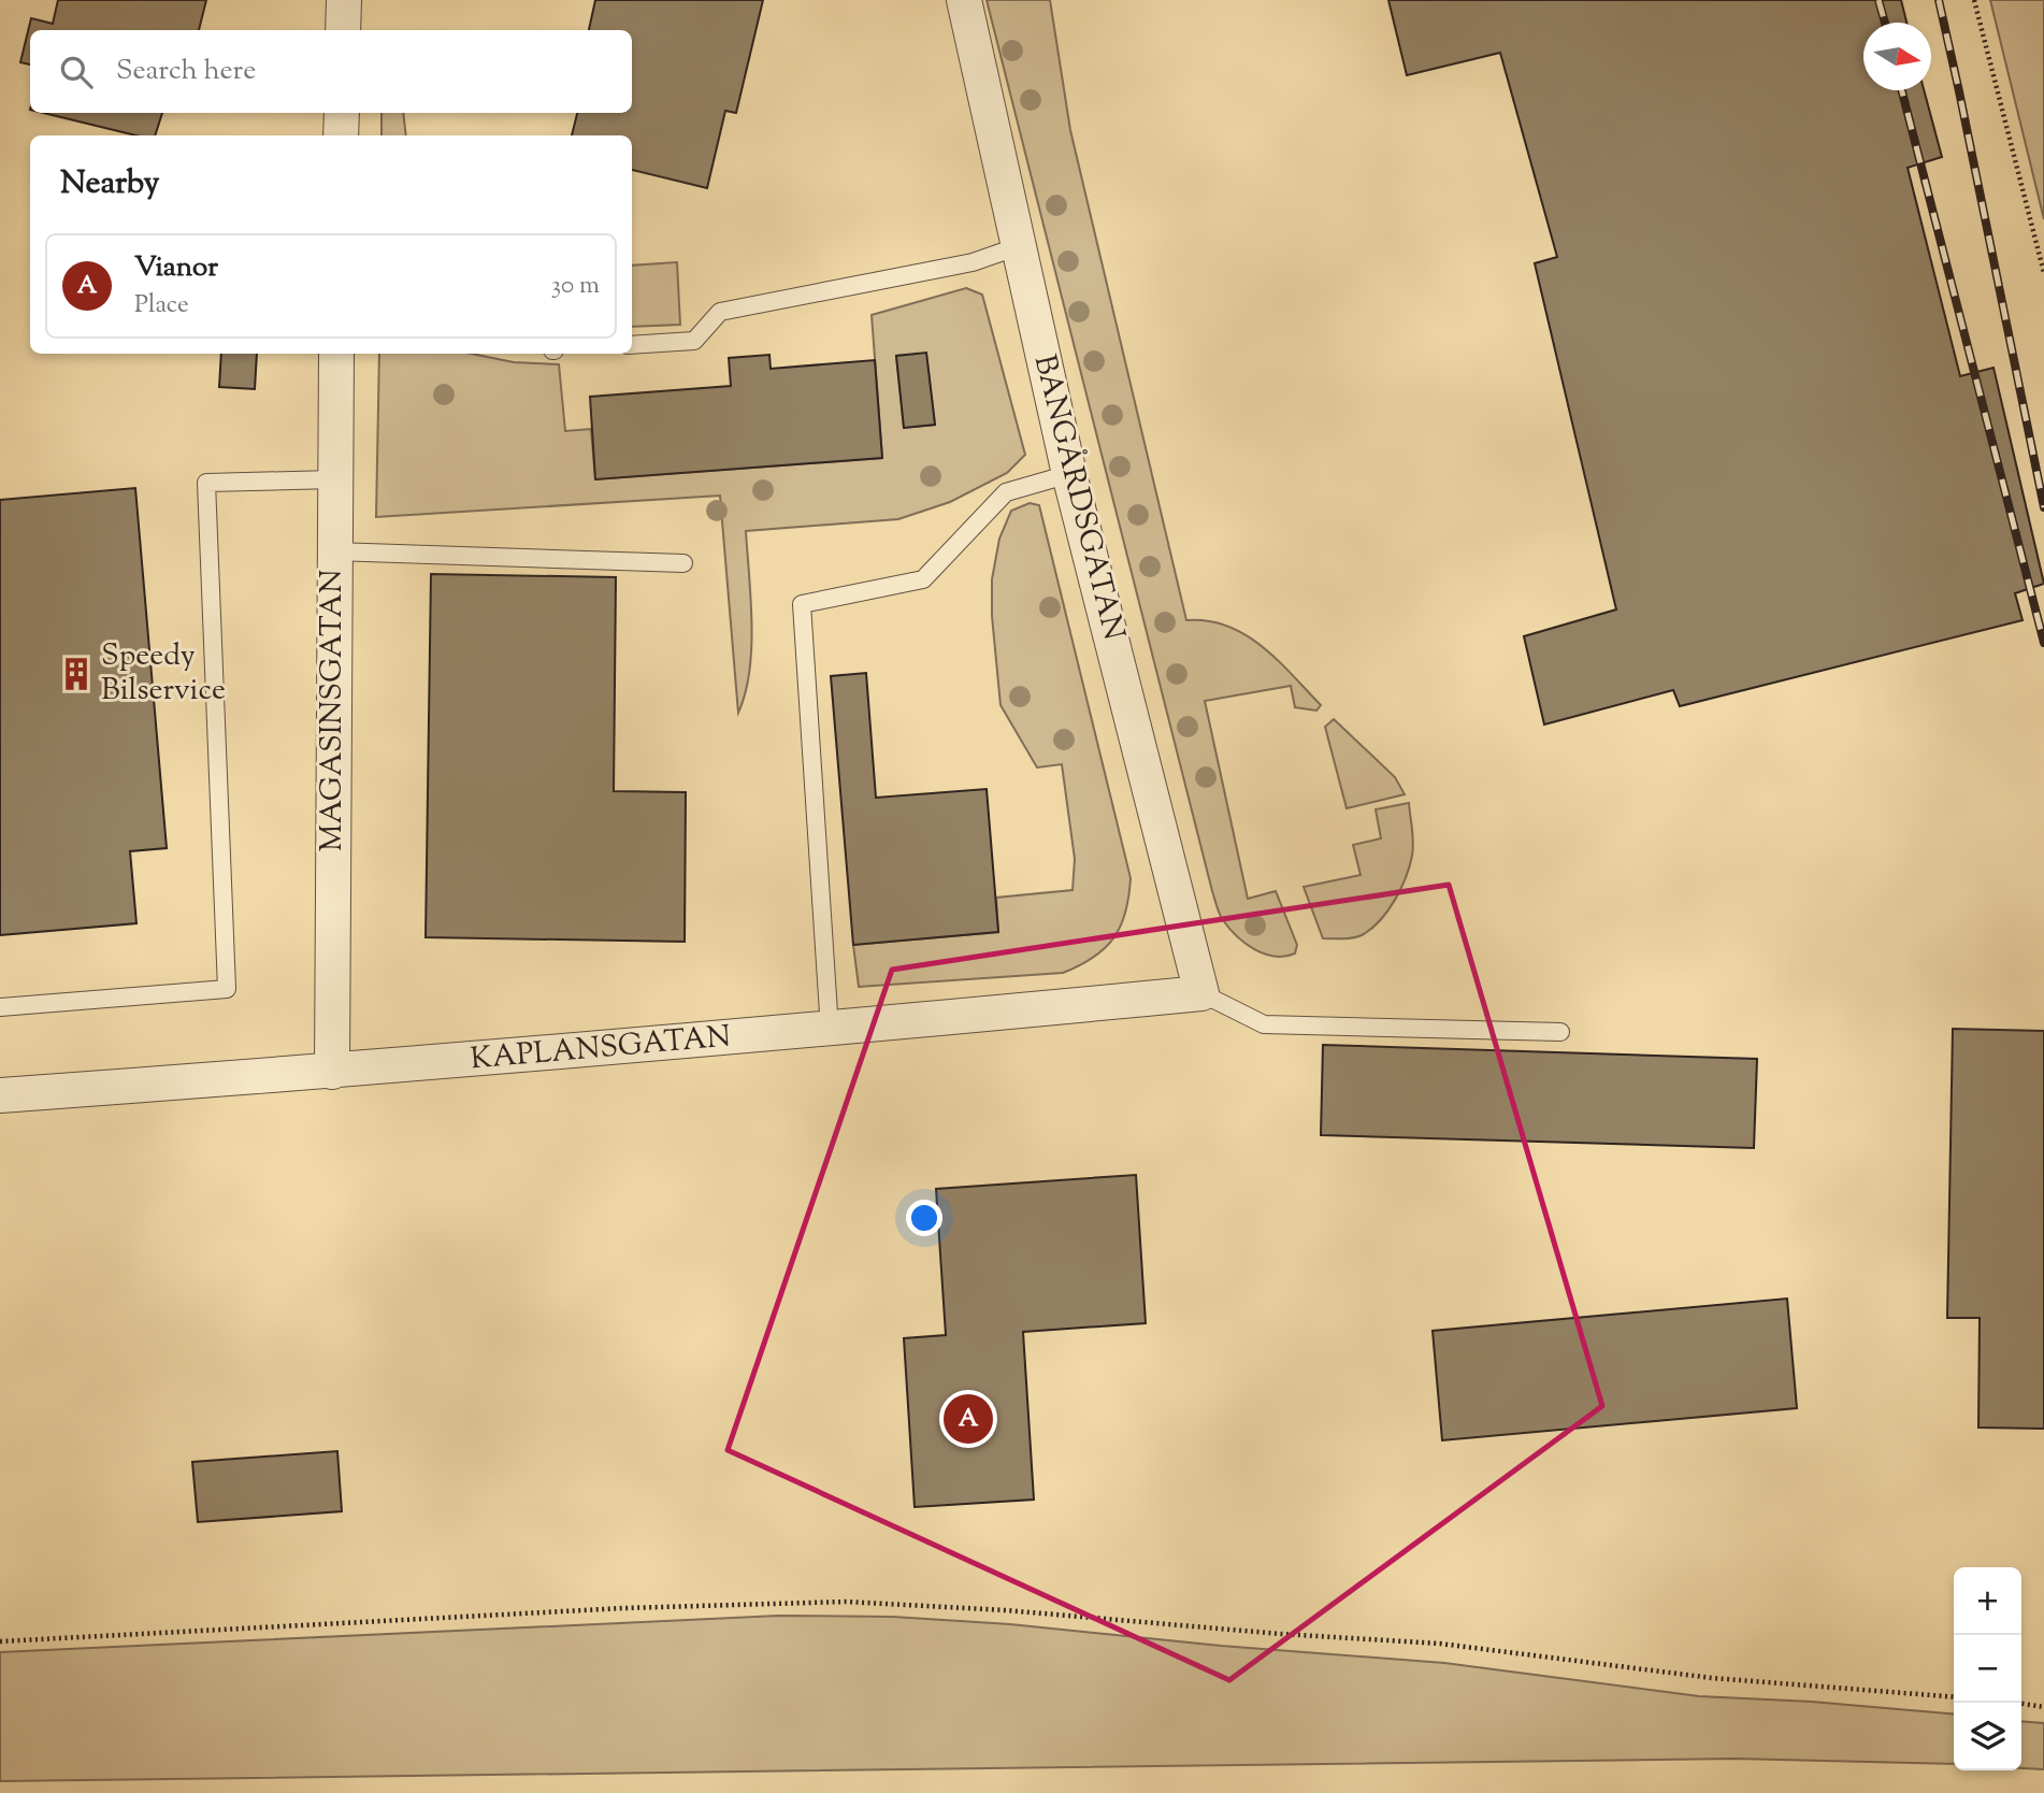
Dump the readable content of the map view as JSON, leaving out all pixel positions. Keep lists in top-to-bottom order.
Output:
{
  "streets": {
    "street": ["BANGÅRDSGATAN", "MAGASINSGATAN", "KAPLANSGATAN"]
  },
  "crossings": [
    ["BANGÅRDSGATAN", "KAPLANSGATAN"],
    ["MAGASINSGATAN", "KAPLANSGATAN"]
  ],
  "places": {
    "building": ["Speedy Bilservice"]
  },
  "north": "right",
  "page": {
    "search": "Search here",
    "heading": "Nearby",
    "list": [
      {
        "mark": "A",
        "name": "Vianor",
        "note": "Place",
        "value": "30 m"
      }
    ],
    "pins": "A",
    "map_buttons": ["+", "−"]
  }
}
